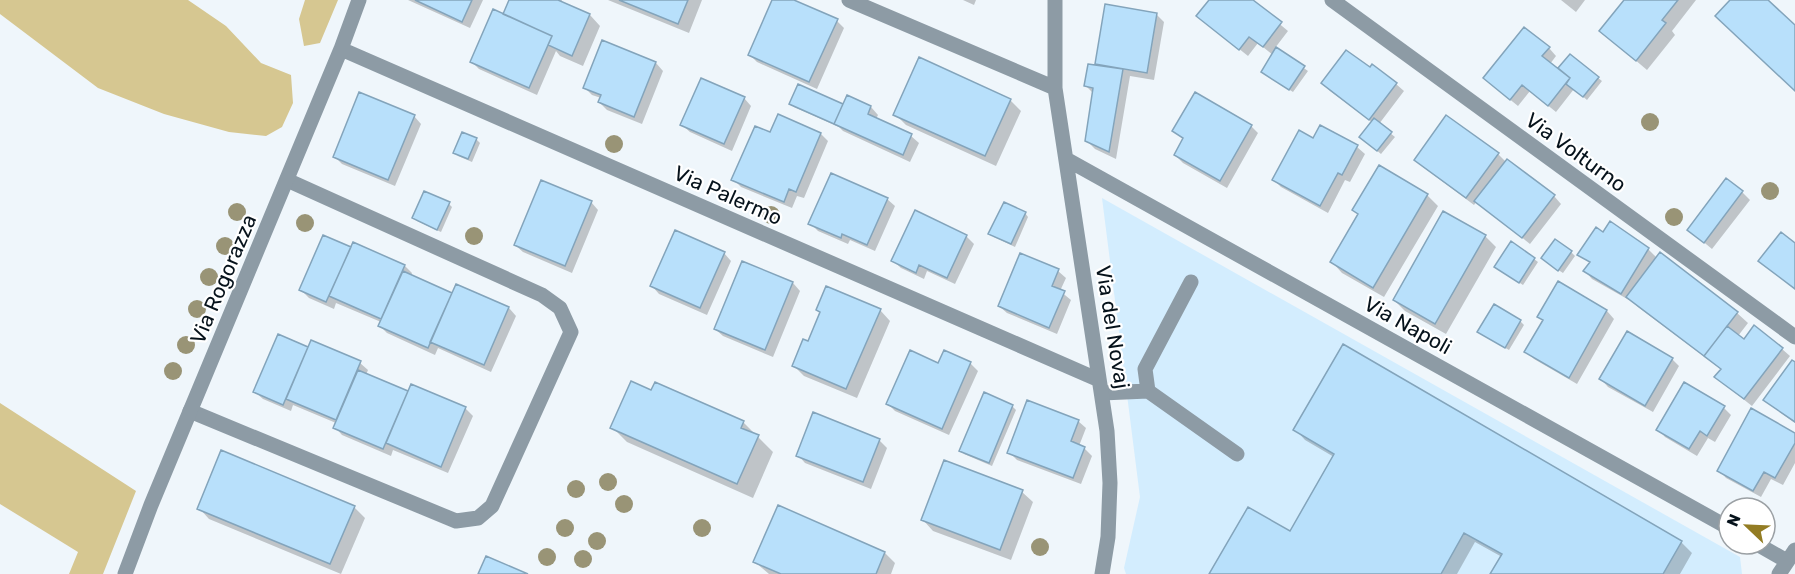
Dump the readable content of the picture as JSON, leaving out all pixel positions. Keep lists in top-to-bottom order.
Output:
{
  "streets": {
    "street": [
      "Via Volturno",
      "Via Palermo",
      "Via Rogorazza",
      "Via Napoli",
      "Via del Novaj"
    ]
  },
  "crossings": [
    ["Via Palermo", "Via Rogorazza"],
    ["Via Palermo", "Via del Novaj"],
    ["Via Napoli", "Via del Novaj"]
  ],
  "north": "top left"
}
